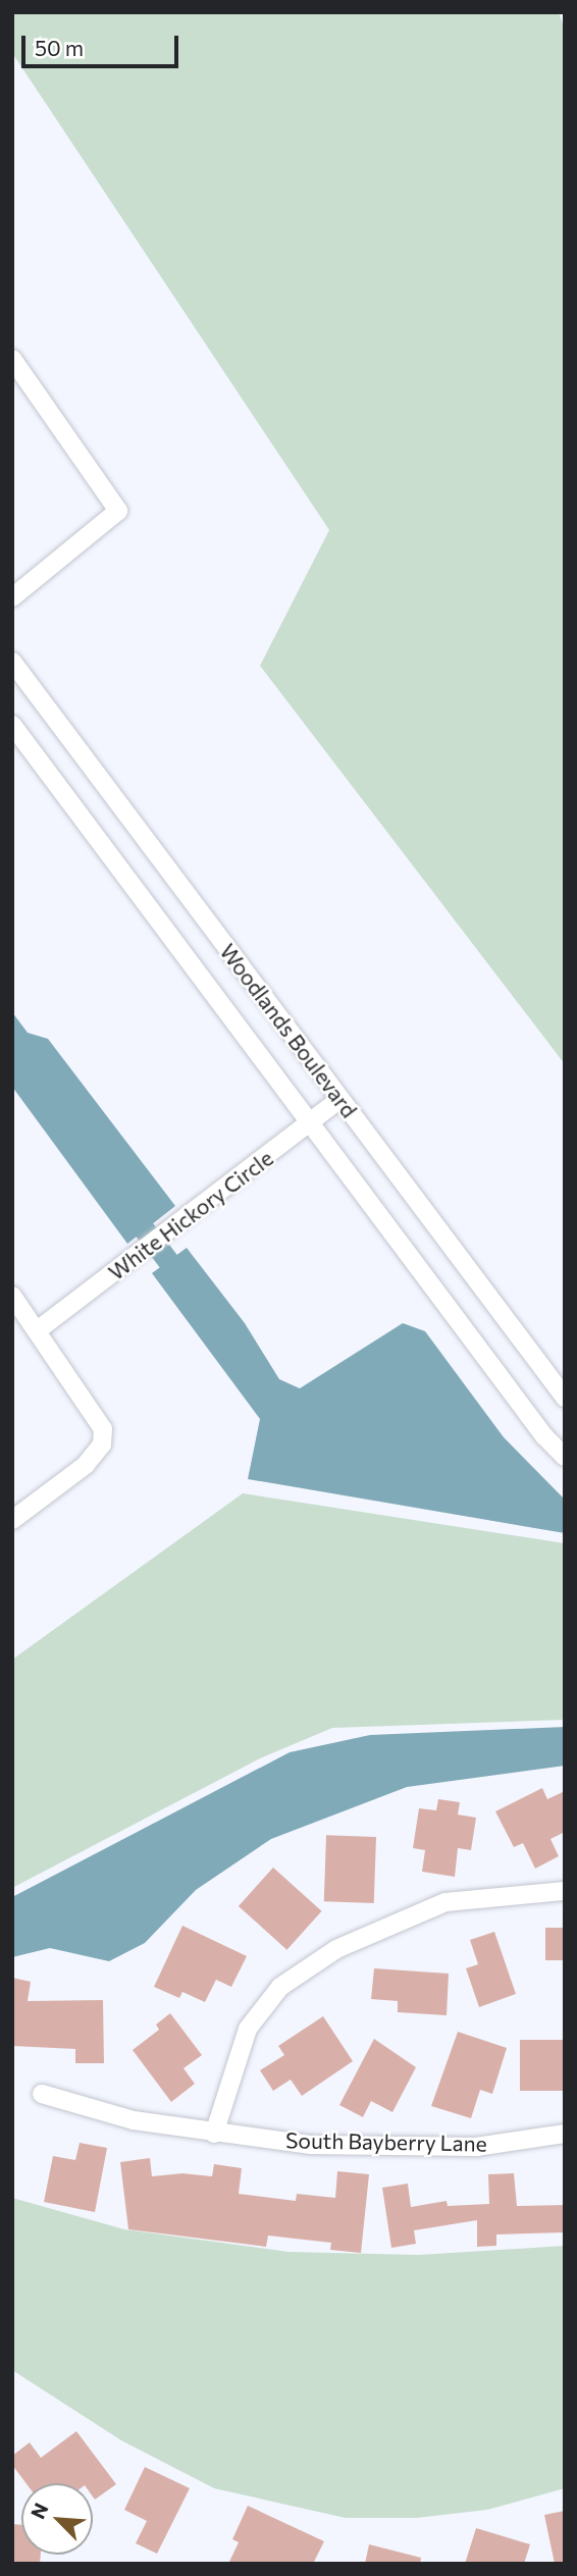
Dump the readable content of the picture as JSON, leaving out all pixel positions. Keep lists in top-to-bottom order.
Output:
{
  "streets": {
    "street": ["Woodlands Boulevard", "White Hickory Circle", "South Bayberry Lane"]
  },
  "crossings": [
    ["Woodlands Boulevard", "White Hickory Circle"]
  ],
  "scale_bar": "50 m",
  "north": "top left"
}
